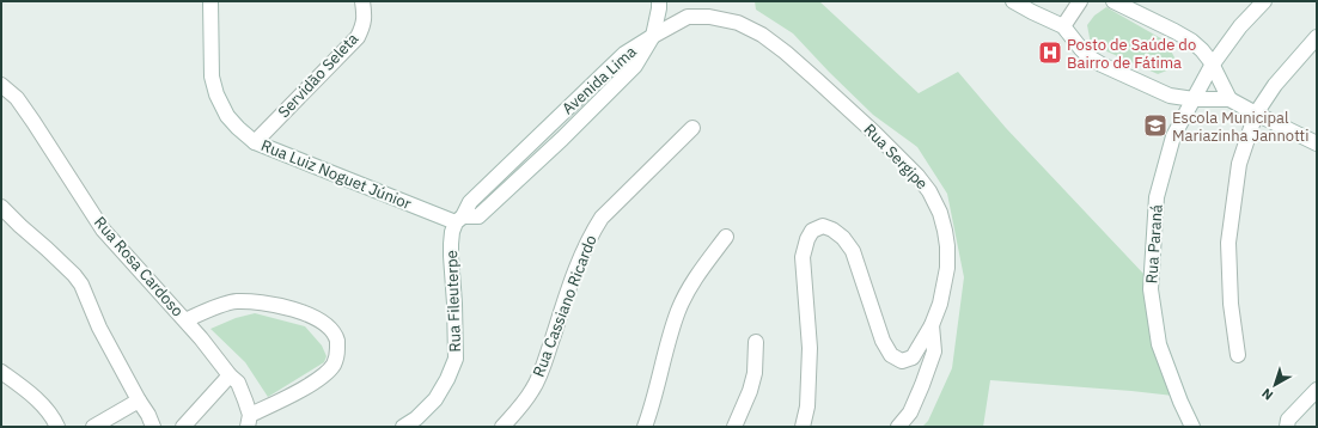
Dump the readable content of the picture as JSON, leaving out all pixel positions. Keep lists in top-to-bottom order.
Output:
{
  "streets": {
    "street": [
      "Servidão Seleta",
      "Avenida Lima",
      "Rua Sergipe",
      "Rua Luiz Noguet Júnior",
      "Rua Paraná",
      "Rua Rosa Cardoso",
      "Rua Fileuterpe",
      "Rua Cassiano Ricardo"
    ]
  },
  "crossings": [
    ["Servidão Seleta", "Rua Luiz Noguet Júnior"],
    ["Avenida Lima", "Rua Sergipe"],
    ["Avenida Lima", "Rua Luiz Noguet Júnior"],
    ["Avenida Lima", "Rua Fileuterpe"],
    ["Rua Luiz Noguet Júnior", "Rua Fileuterpe"]
  ],
  "places": {
    "hospital": ["Posto de Saúde do Bairro de Fátima"],
    "school or university": ["Escola Municipal Mariazinha Jannotti"]
  },
  "north": "bottom left"
}
